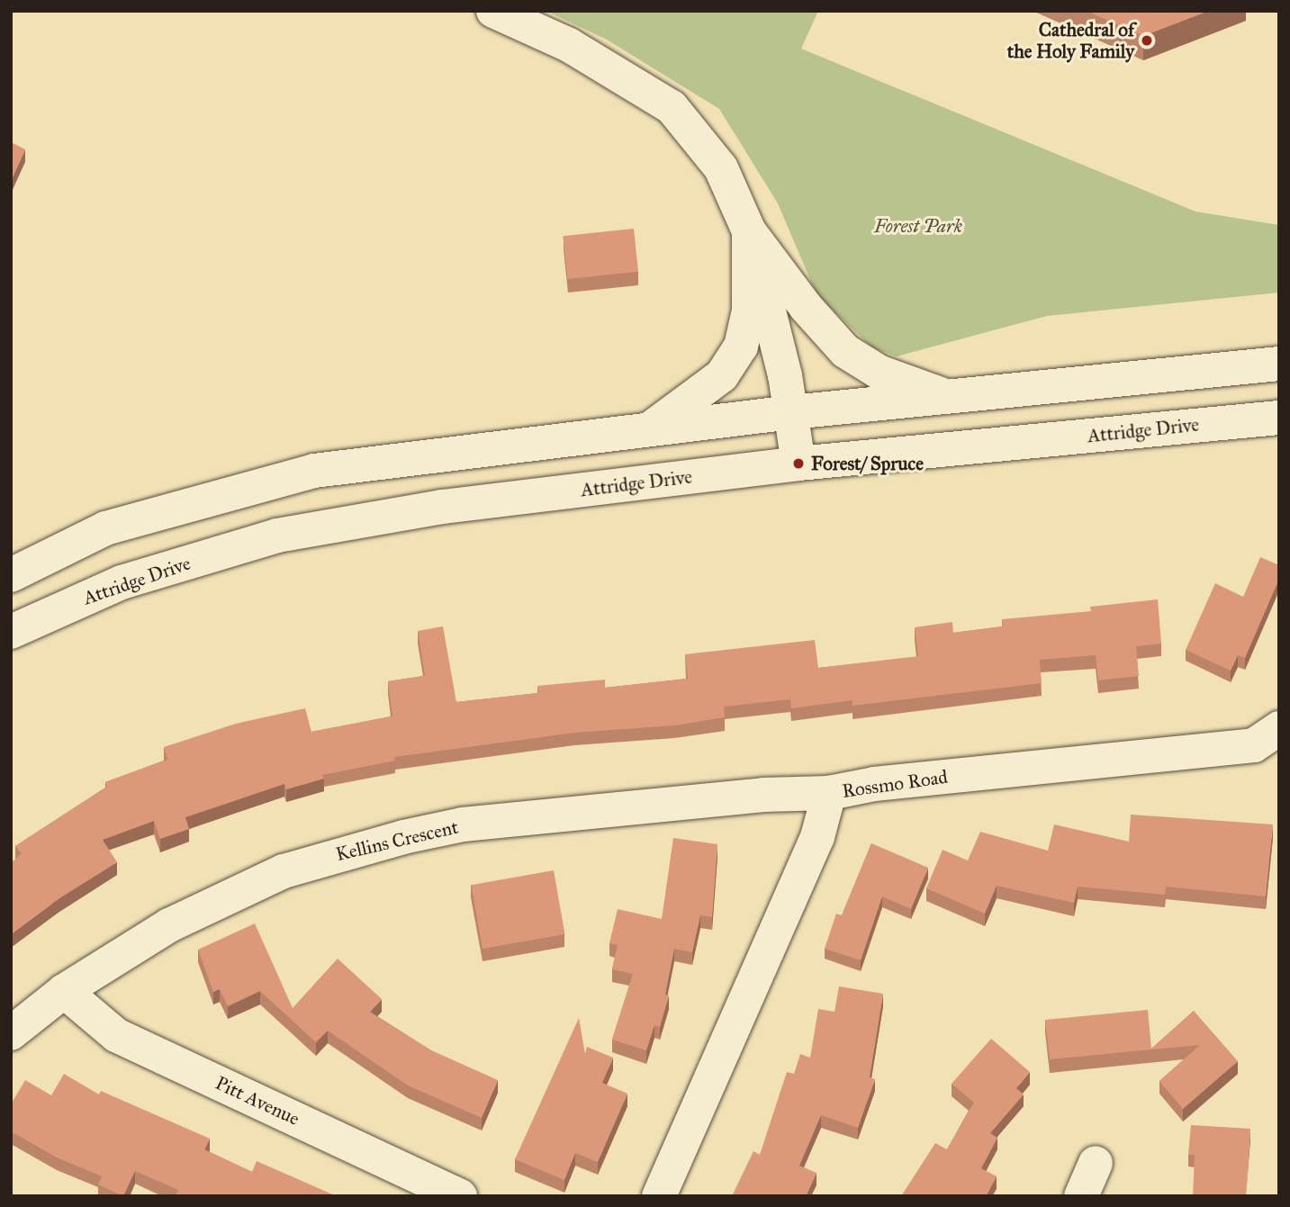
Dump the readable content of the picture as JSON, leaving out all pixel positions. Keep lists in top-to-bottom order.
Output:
{
  "streets": {
    "main road": [
      "Attridge Drive",
      "Rossmo Road",
      "Kellins Crescent",
      "Pitt Avenue"
    ]
  },
  "crossings": [
    ["Rossmo Road", "Kellins Crescent"],
    ["Kellins Crescent", "Pitt Avenue"]
  ],
  "parks": ["Forest Park"],
  "places": ["Cathedral of the Holy Family", "Forest/ Spruce"]
}
